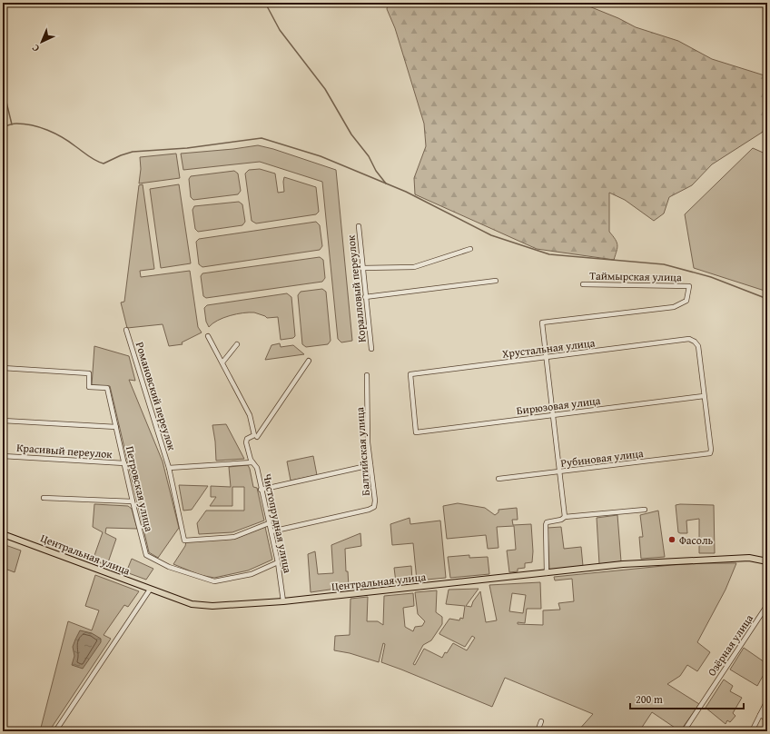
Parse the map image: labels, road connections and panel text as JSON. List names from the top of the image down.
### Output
{
  "streets": {
    "main road": ["Центральная улица"],
    "street": [
      "Таймырская улица",
      "Коралловый переулок",
      "Хрустальная улица",
      "Романовский переулок",
      "Бирюзовая улица",
      "Красивый переулок",
      "Балтийская улица",
      "Рубиновая улица",
      "Петровская улица",
      "Чистопрудная улица",
      "Озёрная улица"
    ]
  },
  "crossings": [
    ["Таймырская улица", "Хрустальная улица"],
    ["Хрустальная улица", "Бирюзовая улица"],
    ["Хрустальная улица", "Рубиновая улица"],
    ["Бирюзовая улица", "Рубиновая улица"],
    ["Красивый переулок", "Петровская улица"],
    ["Балтийская улица", "Чистопрудная улица"],
    ["Петровская улица", "Чистопрудная улица"],
    ["Чистопрудная улица", "Центральная улица"]
  ],
  "places": ["Фасоль"],
  "scale_bar": "200 m",
  "north": "bottom left"
}
